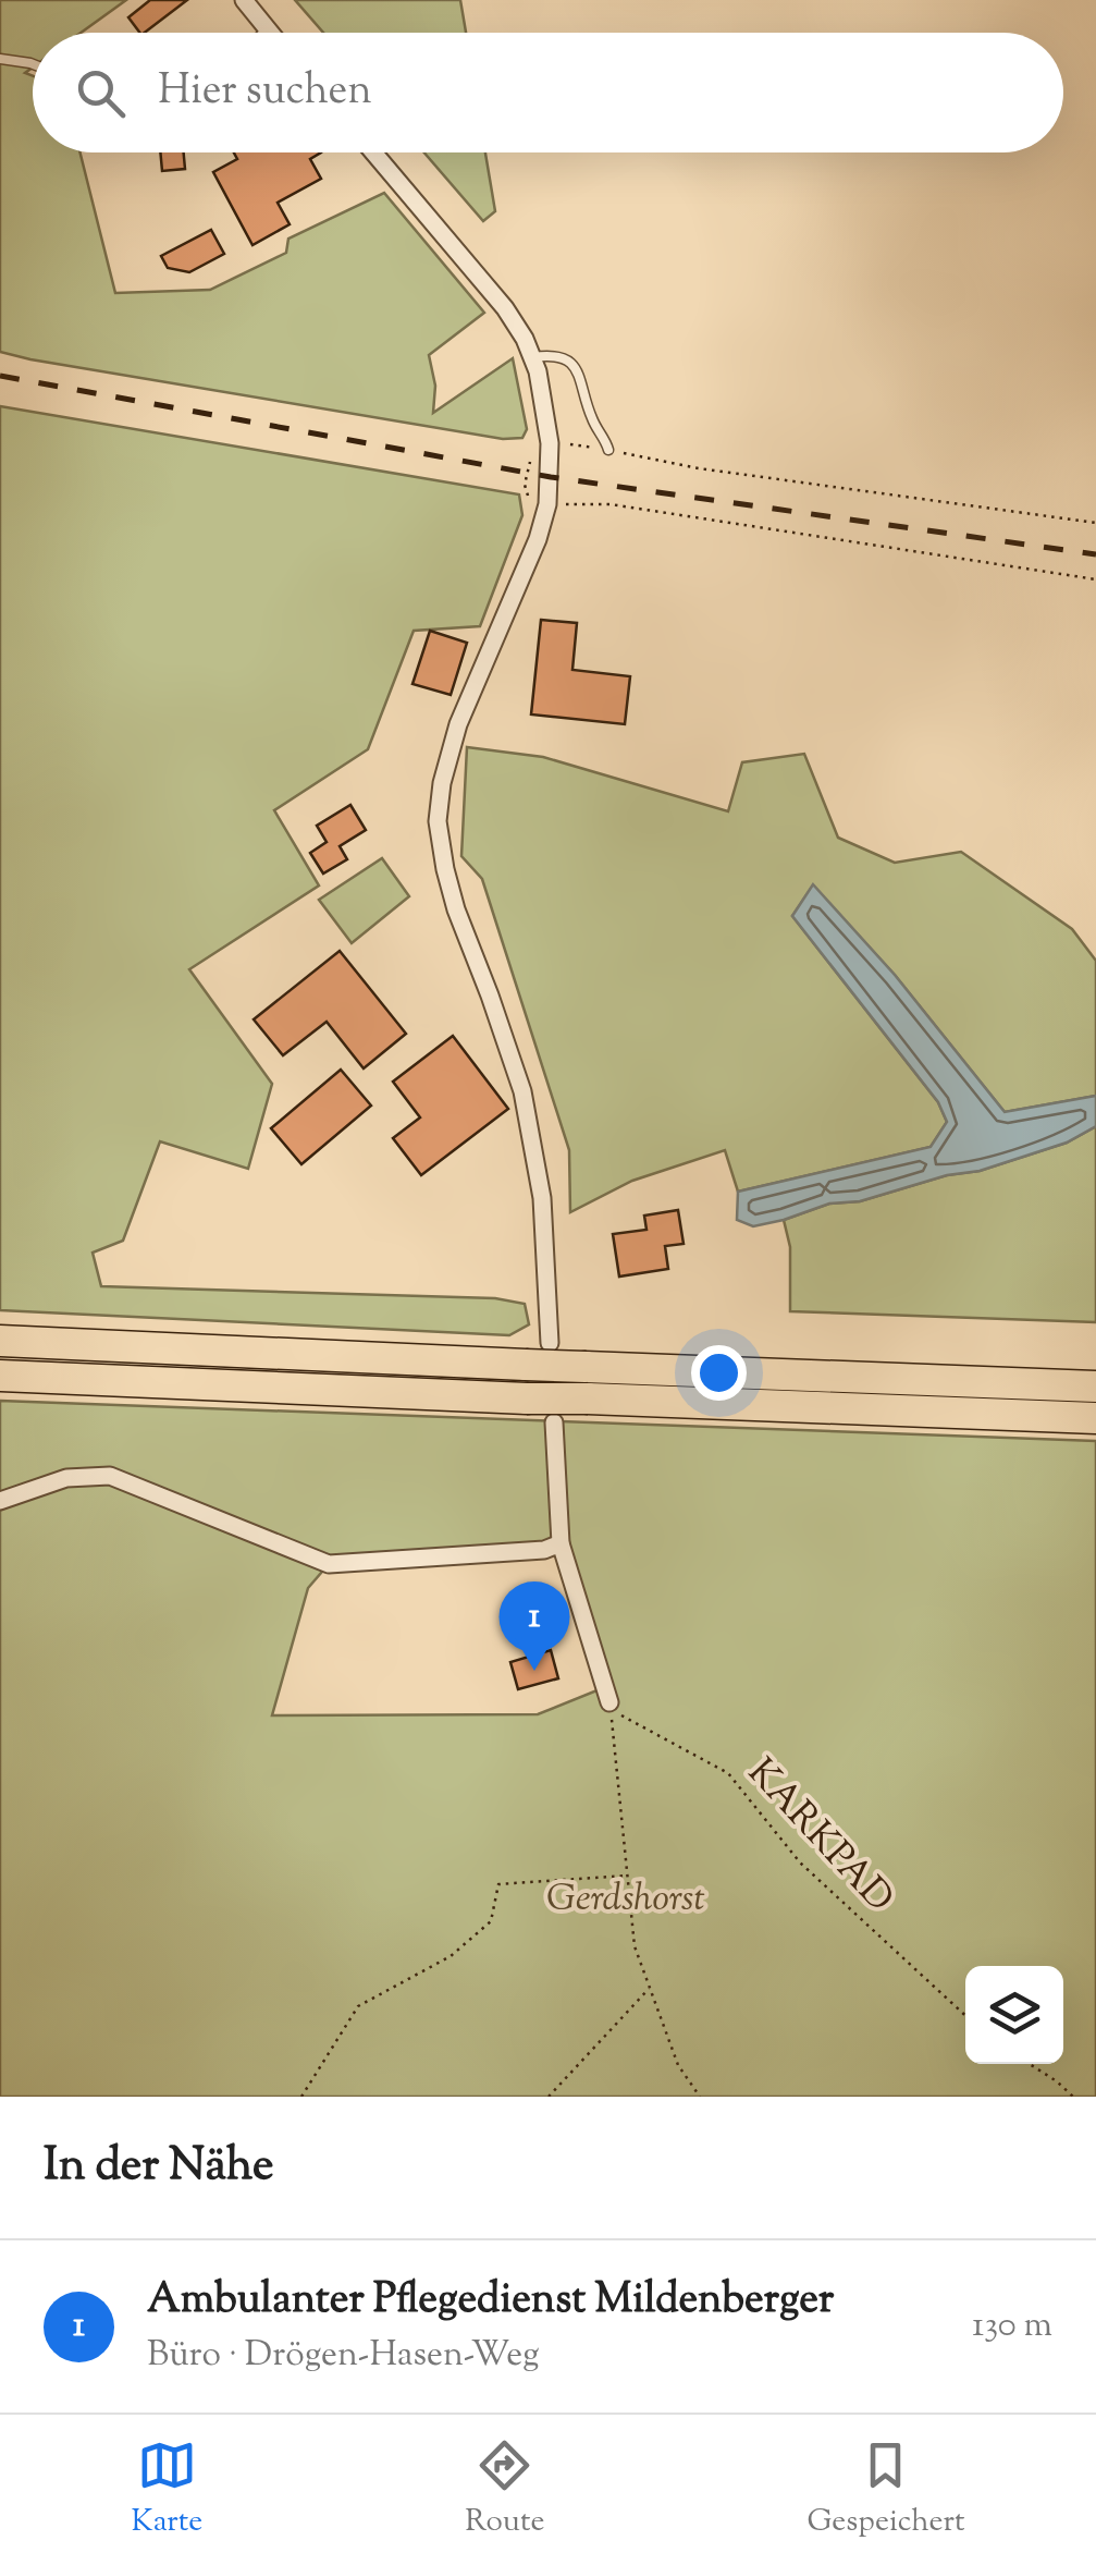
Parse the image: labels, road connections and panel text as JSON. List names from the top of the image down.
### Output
{
  "streets": {
    "path": ["KARKPAD"]
  },
  "parks": ["Gerdshorst"],
  "page": {
    "search": "Hier suchen",
    "pins": "1",
    "heading": "In der Nähe",
    "list": [
      {
        "mark": "1",
        "name": "Ambulanter Pflegedienst Mildenberger",
        "note": "Büro · Drögen-Hasen-Weg",
        "value": "130 m"
      }
    ],
    "nav": ["Karte", "Route", "Gespeichert"]
  }
}
